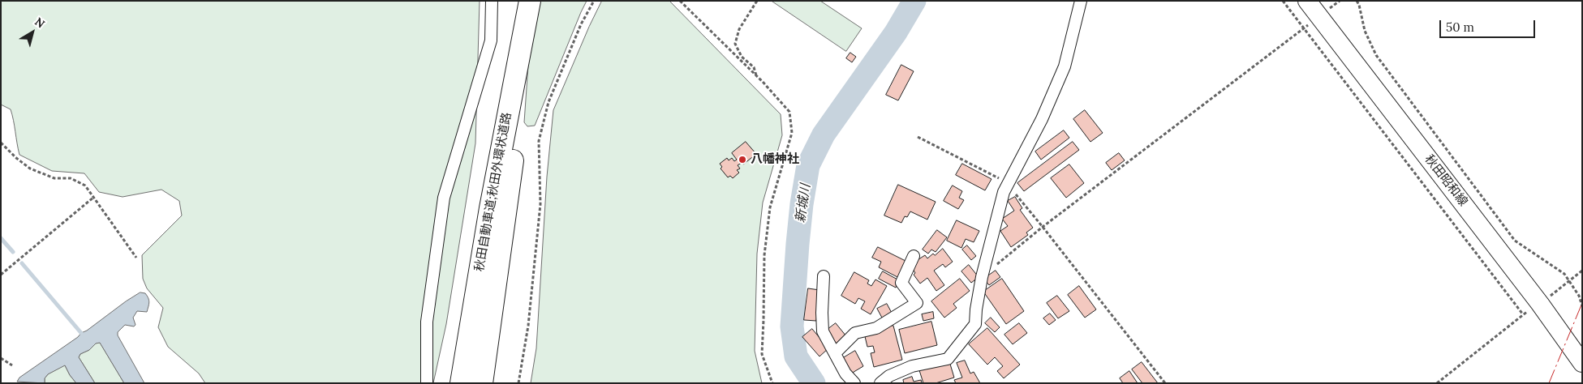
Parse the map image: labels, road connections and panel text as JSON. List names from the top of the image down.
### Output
{
  "streets": {
    "highway": ["秋田自動車道;秋田外環状道路"],
    "main road": ["秋田昭和線"]
  },
  "water": ["新城川"],
  "places": ["八幡神社"],
  "scale_bar": "50 m",
  "north": "top right"
}
